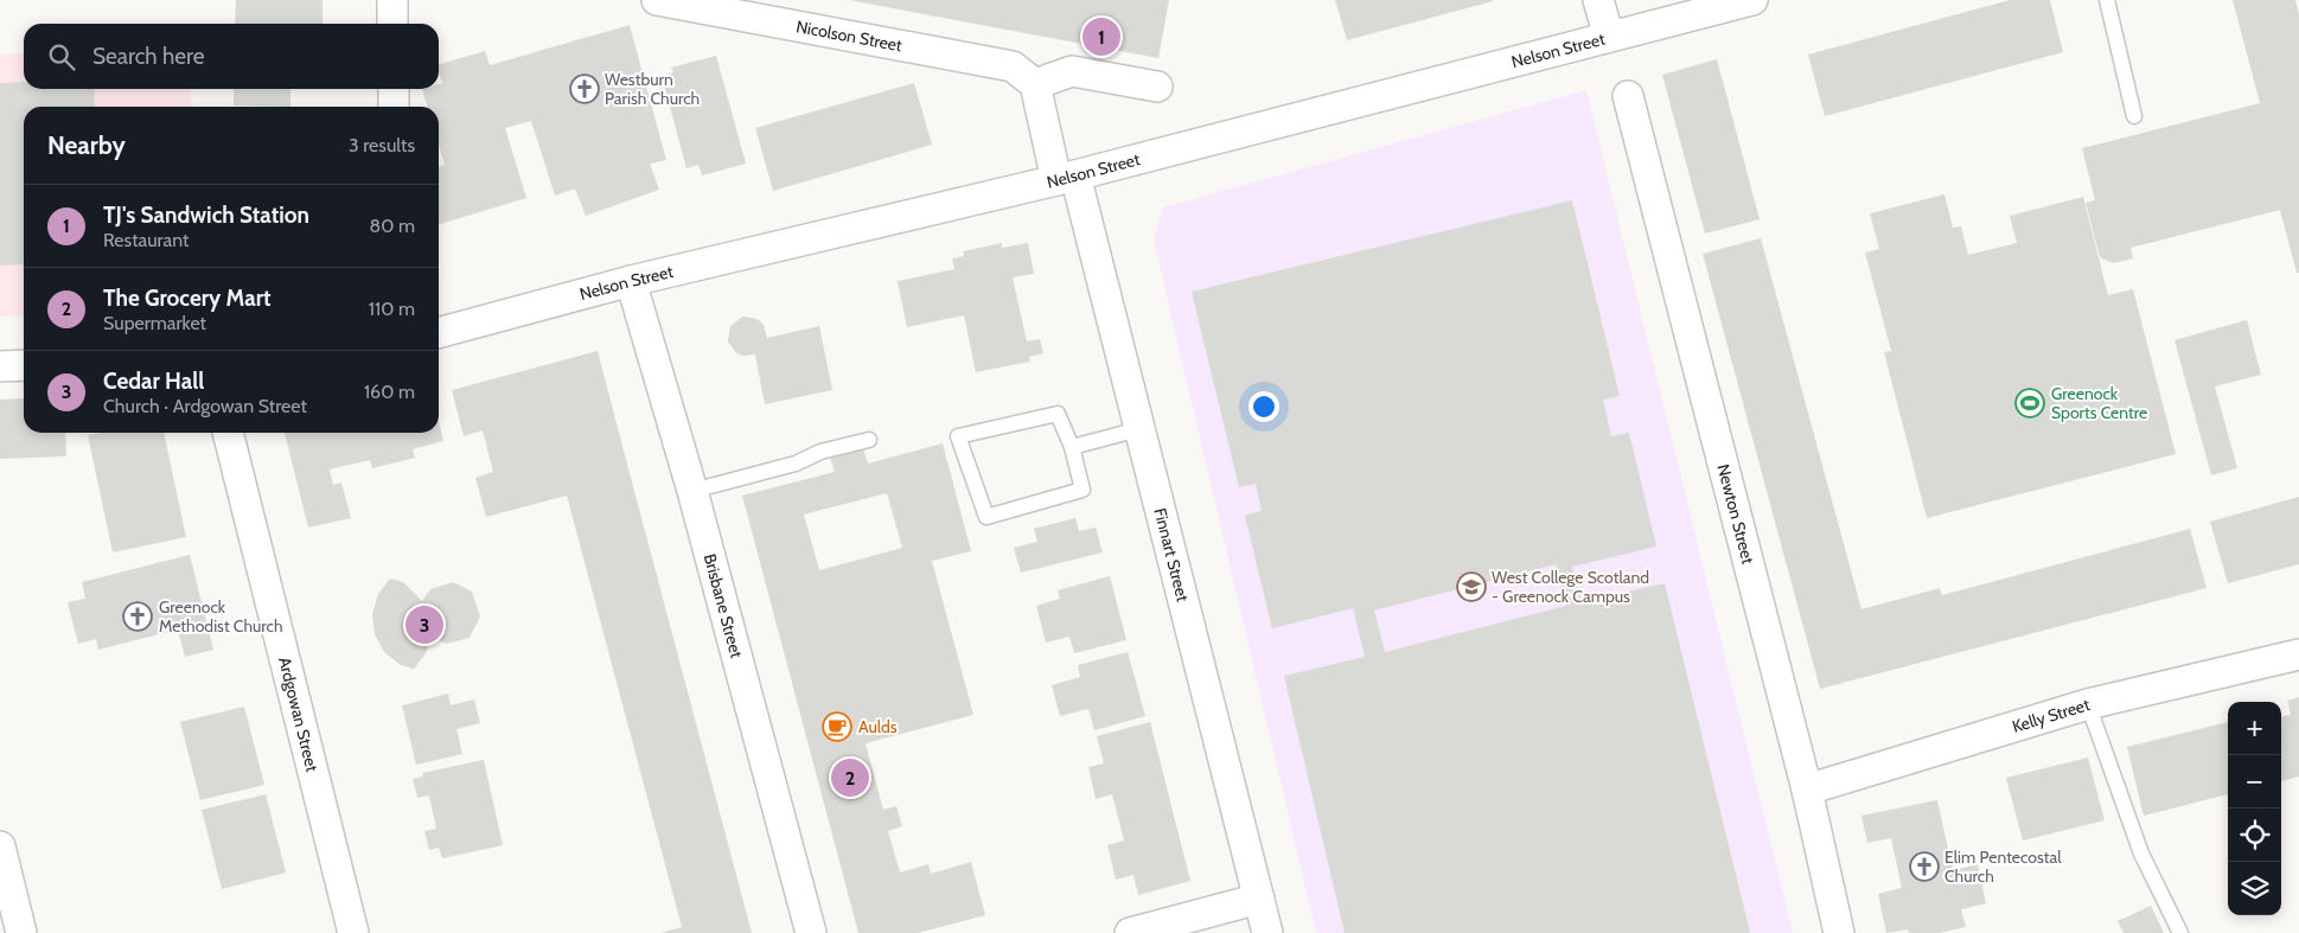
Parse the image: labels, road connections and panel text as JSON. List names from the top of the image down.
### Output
{
  "streets": {
    "street": [
      "Nicolson Street",
      "Nelson Street",
      "Newton Street",
      "Finnart Street",
      "Brisbane Street",
      "Ardgowan Street",
      "Kelly Street"
    ]
  },
  "crossings": [
    ["Nelson Street", "Finnart Street"],
    ["Nelson Street", "Brisbane Street"],
    ["Newton Street", "Kelly Street"]
  ],
  "places": {
    "church": ["Westburn Parish Church", "Greenock Methodist Church", "Elim Pentecostal Church"],
    "sports": ["Greenock Sports Centre"],
    "school or university": ["West College Scotland - Greenock Campus"],
    "cafe": ["Aulds"]
  },
  "page": {
    "pins": ["1", "3", "2"],
    "search": "Search here",
    "heading": ["Nearby", "3 results"],
    "list": [
      {
        "mark": "1",
        "name": "TJ's Sandwich Station",
        "note": "Restaurant",
        "value": "80 m"
      },
      {
        "mark": "2",
        "name": "The Grocery Mart",
        "note": "Supermarket",
        "value": "110 m"
      },
      {
        "mark": "3",
        "name": "Cedar Hall",
        "note": "Church · Ardgowan Street",
        "value": "160 m"
      }
    ],
    "map_buttons": ["+", "−"]
  }
}
